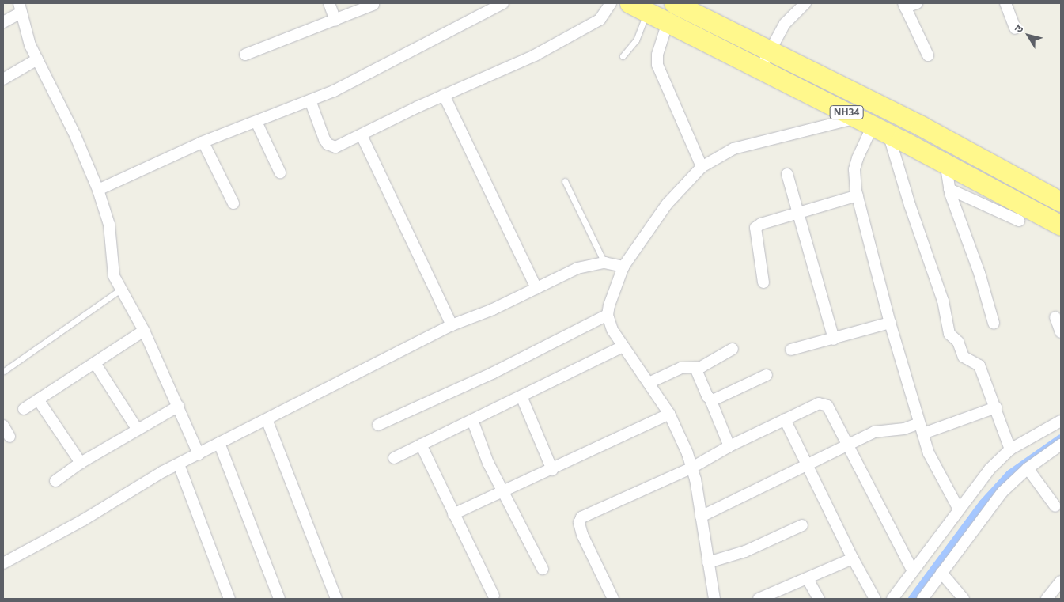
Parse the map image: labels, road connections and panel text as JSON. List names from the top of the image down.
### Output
{
  "streets": {
    "highway": ["NH34"]
  },
  "north": "top left"
}
